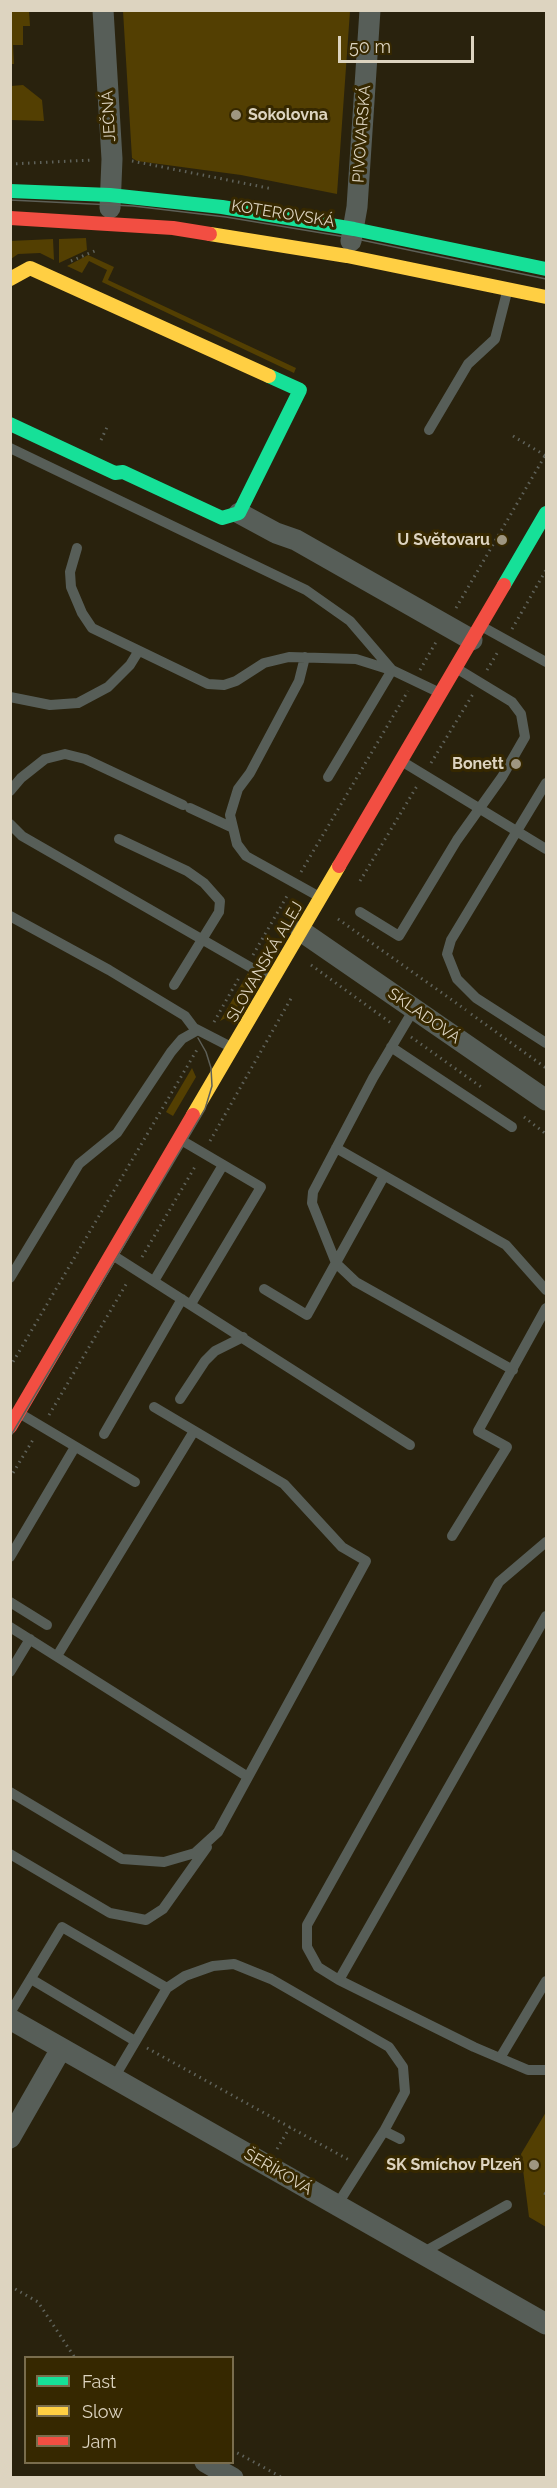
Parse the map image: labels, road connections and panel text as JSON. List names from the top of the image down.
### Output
{
  "streets": {
    "street": [
      "JEČNÁ",
      "PIVOVARSKÁ",
      "KOTEROVSKÁ",
      "SLOVANSKÁ ALEJ",
      "SKLADOVÁ",
      "ŠEŘÍKOVÁ"
    ]
  },
  "crossings": [
    ["JEČNÁ", "KOTEROVSKÁ"],
    ["PIVOVARSKÁ", "KOTEROVSKÁ"],
    ["SLOVANSKÁ ALEJ", "SKLADOVÁ"]
  ],
  "places": [
    "Sokolovna",
    "U Světovaru",
    "Bonett",
    "SK Smíchov Plzeň"
  ],
  "legend": ["Fast", "Slow", "Jam"],
  "scale_bar": "50 m"
}
